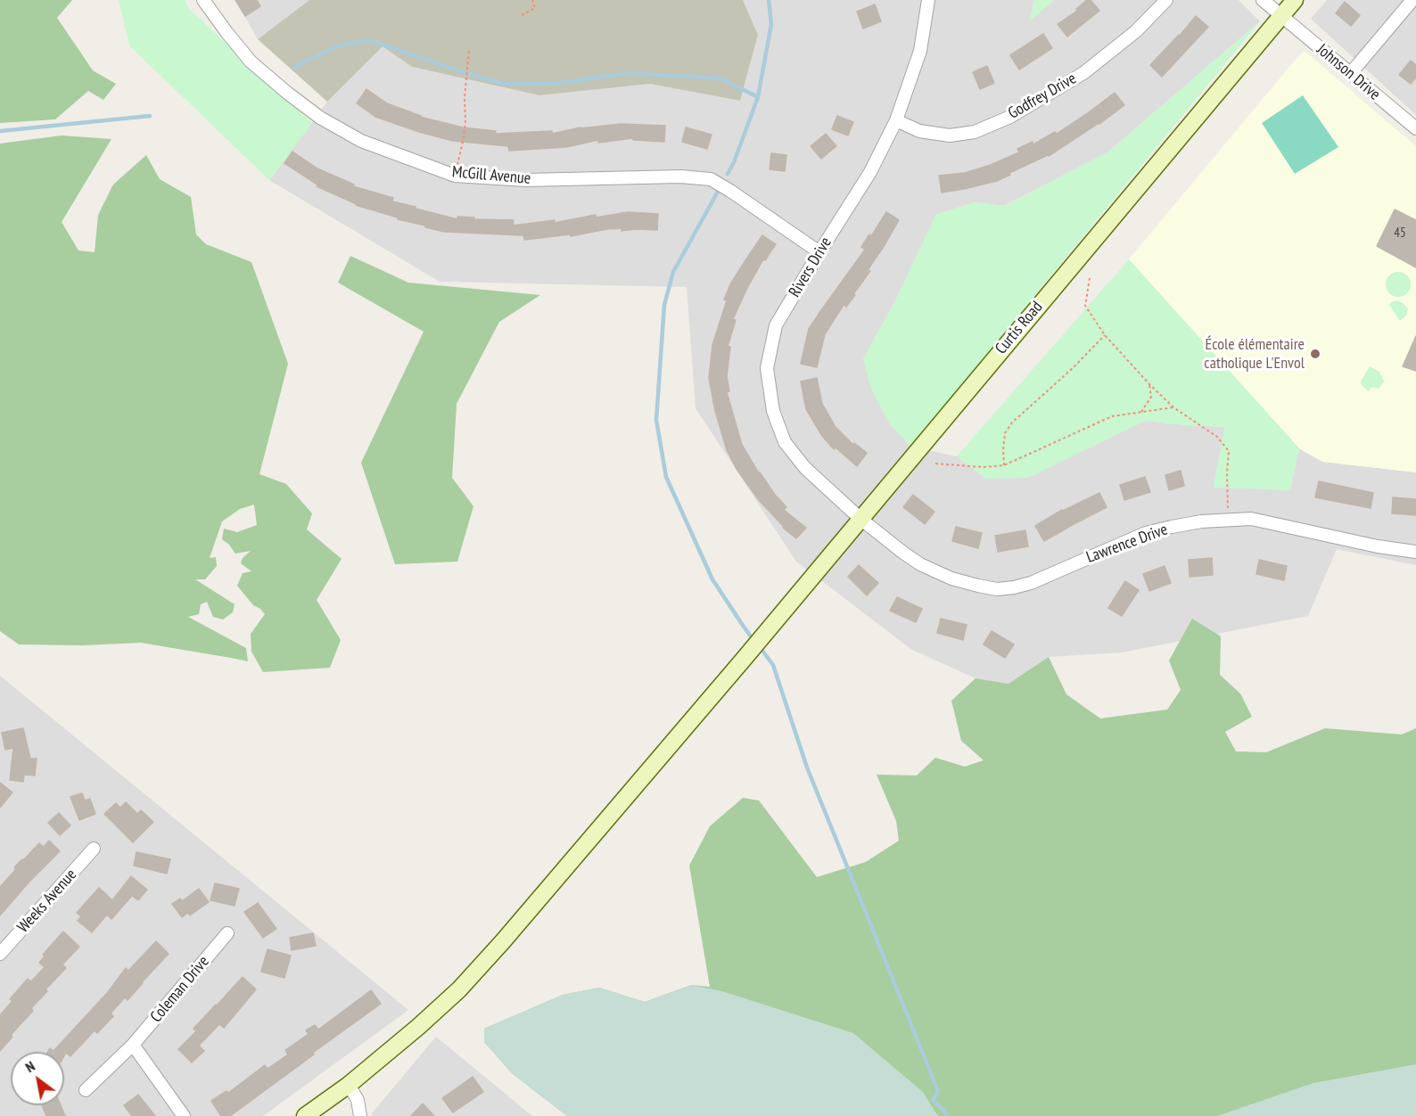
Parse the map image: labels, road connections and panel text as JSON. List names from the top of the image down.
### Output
{
  "streets": {
    "main road": ["Curtis Road"],
    "street": [
      "Johnson Drive",
      "Godfrey Drive",
      "McGill Avenue",
      "Rivers Drive",
      "Lawrence Drive",
      "Weeks Avenue",
      "Coleman Drive"
    ]
  },
  "crossings": [
    ["Johnson Drive", "Curtis Road"],
    ["Godfrey Drive", "Rivers Drive"],
    ["McGill Avenue", "Rivers Drive"],
    ["Rivers Drive", "Curtis Road"],
    ["Rivers Drive", "Lawrence Drive"],
    ["Curtis Road", "Lawrence Drive"]
  ],
  "places": ["École élémentaire catholique L'Envol"],
  "house_numbers": ["45"],
  "north": "top left"
}
